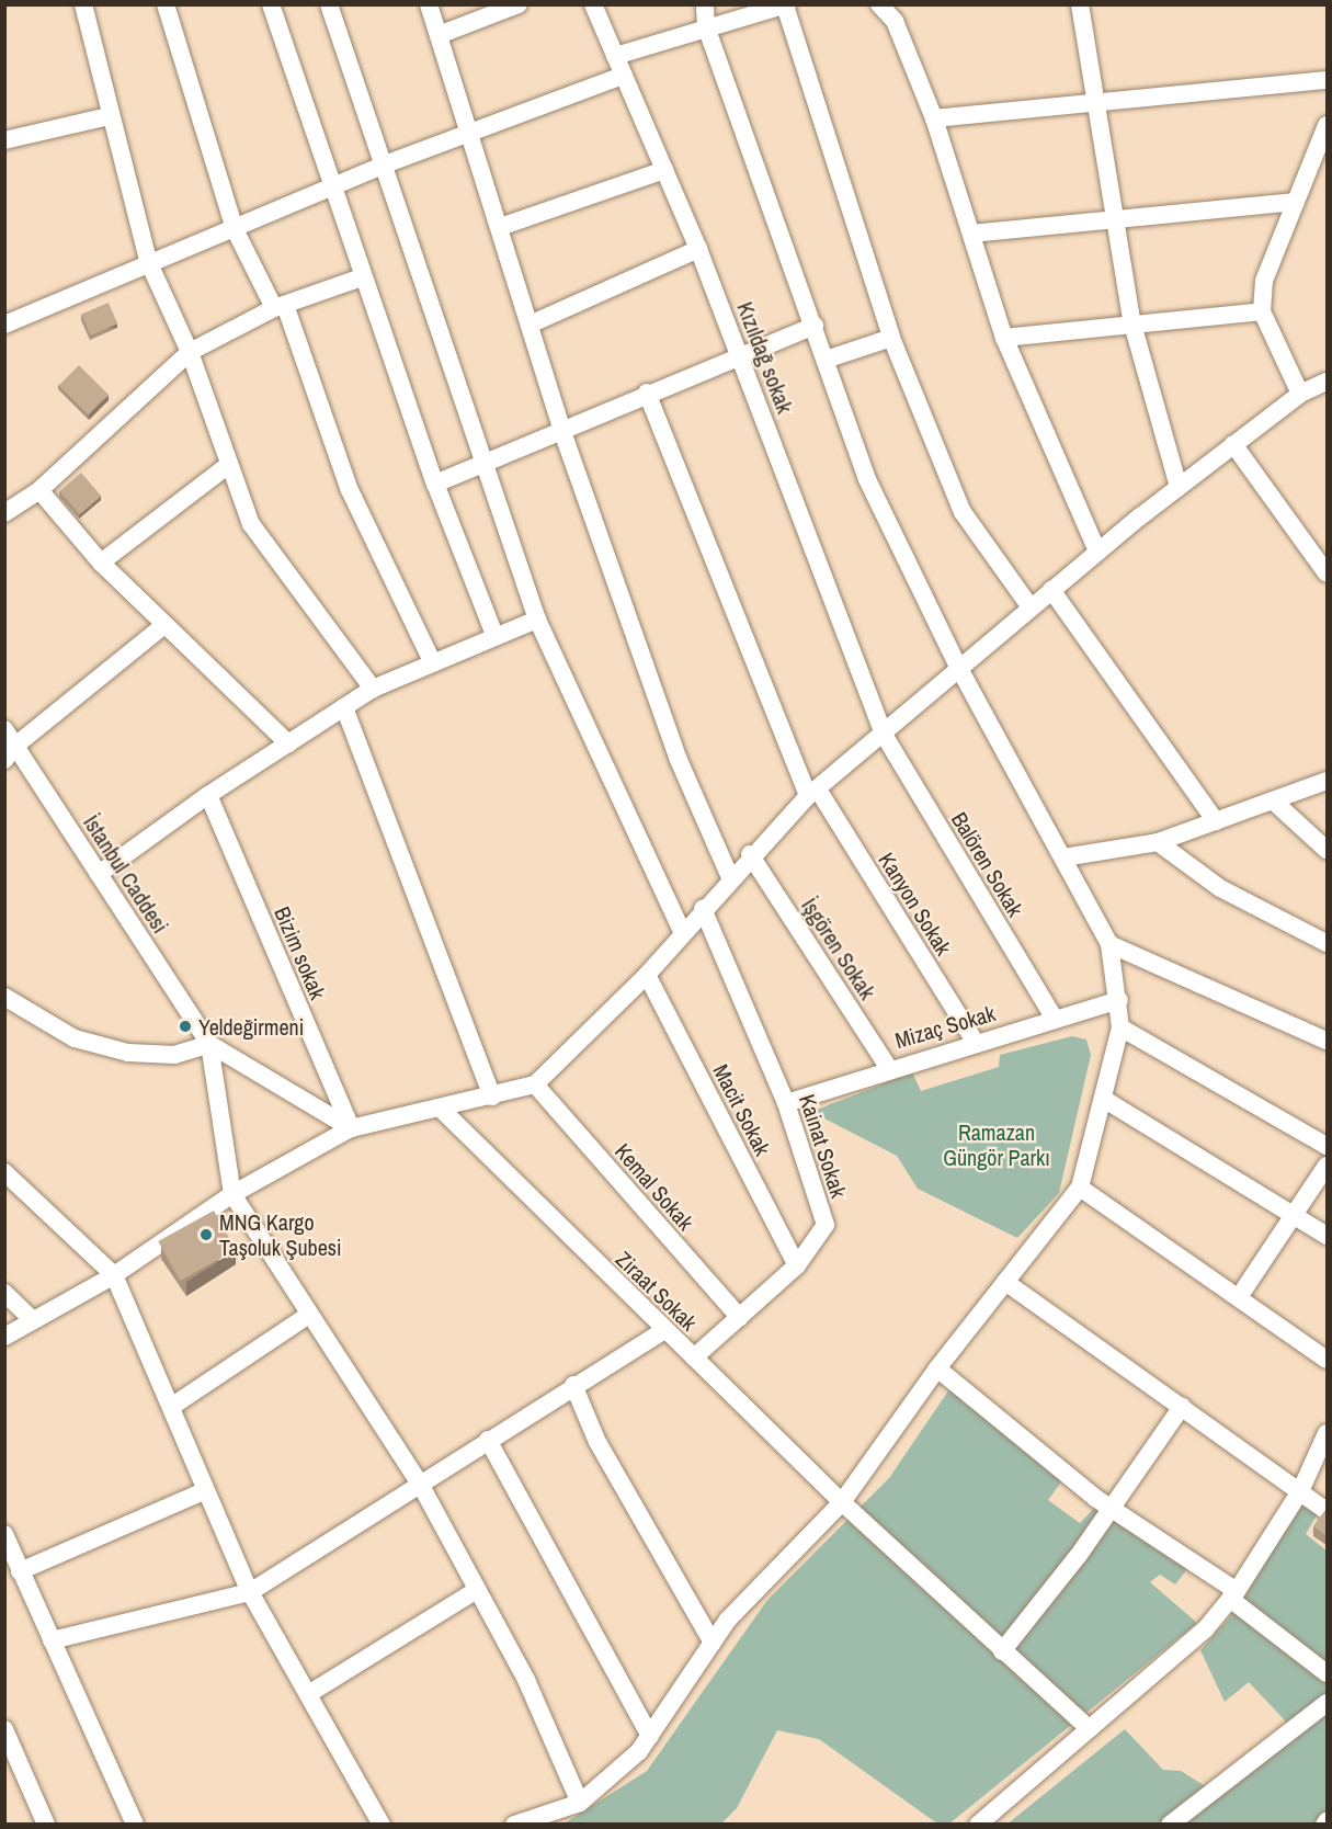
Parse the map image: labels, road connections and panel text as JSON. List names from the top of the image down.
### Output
{
  "streets": {
    "street": [
      "Kızıldağ sokak",
      "Balören Sokak",
      "İstanbul Caddesi",
      "Kanyon Sokak",
      "İşgören Sokak",
      "Bizim sokak",
      "Mizaç Sokak",
      "Macit Sokak",
      "Kainat Sokak",
      "Kemal Sokak",
      "Ziraat Sokak"
    ]
  },
  "crossings": [
    ["Kızıldağ sokak", "Balören Sokak"],
    ["Balören Sokak", "Mizaç Sokak"],
    ["Kanyon Sokak", "Mizaç Sokak"],
    ["İşgören Sokak", "Mizaç Sokak"],
    ["Mizaç Sokak", "Kainat Sokak"],
    ["Macit Sokak", "Kainat Sokak"],
    ["Kainat Sokak", "Kemal Sokak"],
    ["Kainat Sokak", "Ziraat Sokak"]
  ],
  "parks": ["Ramazan Güngör Parkı"],
  "places": ["Yeldeğirmeni", "MNG Kargo Taşoluk Şubesi"]
}
